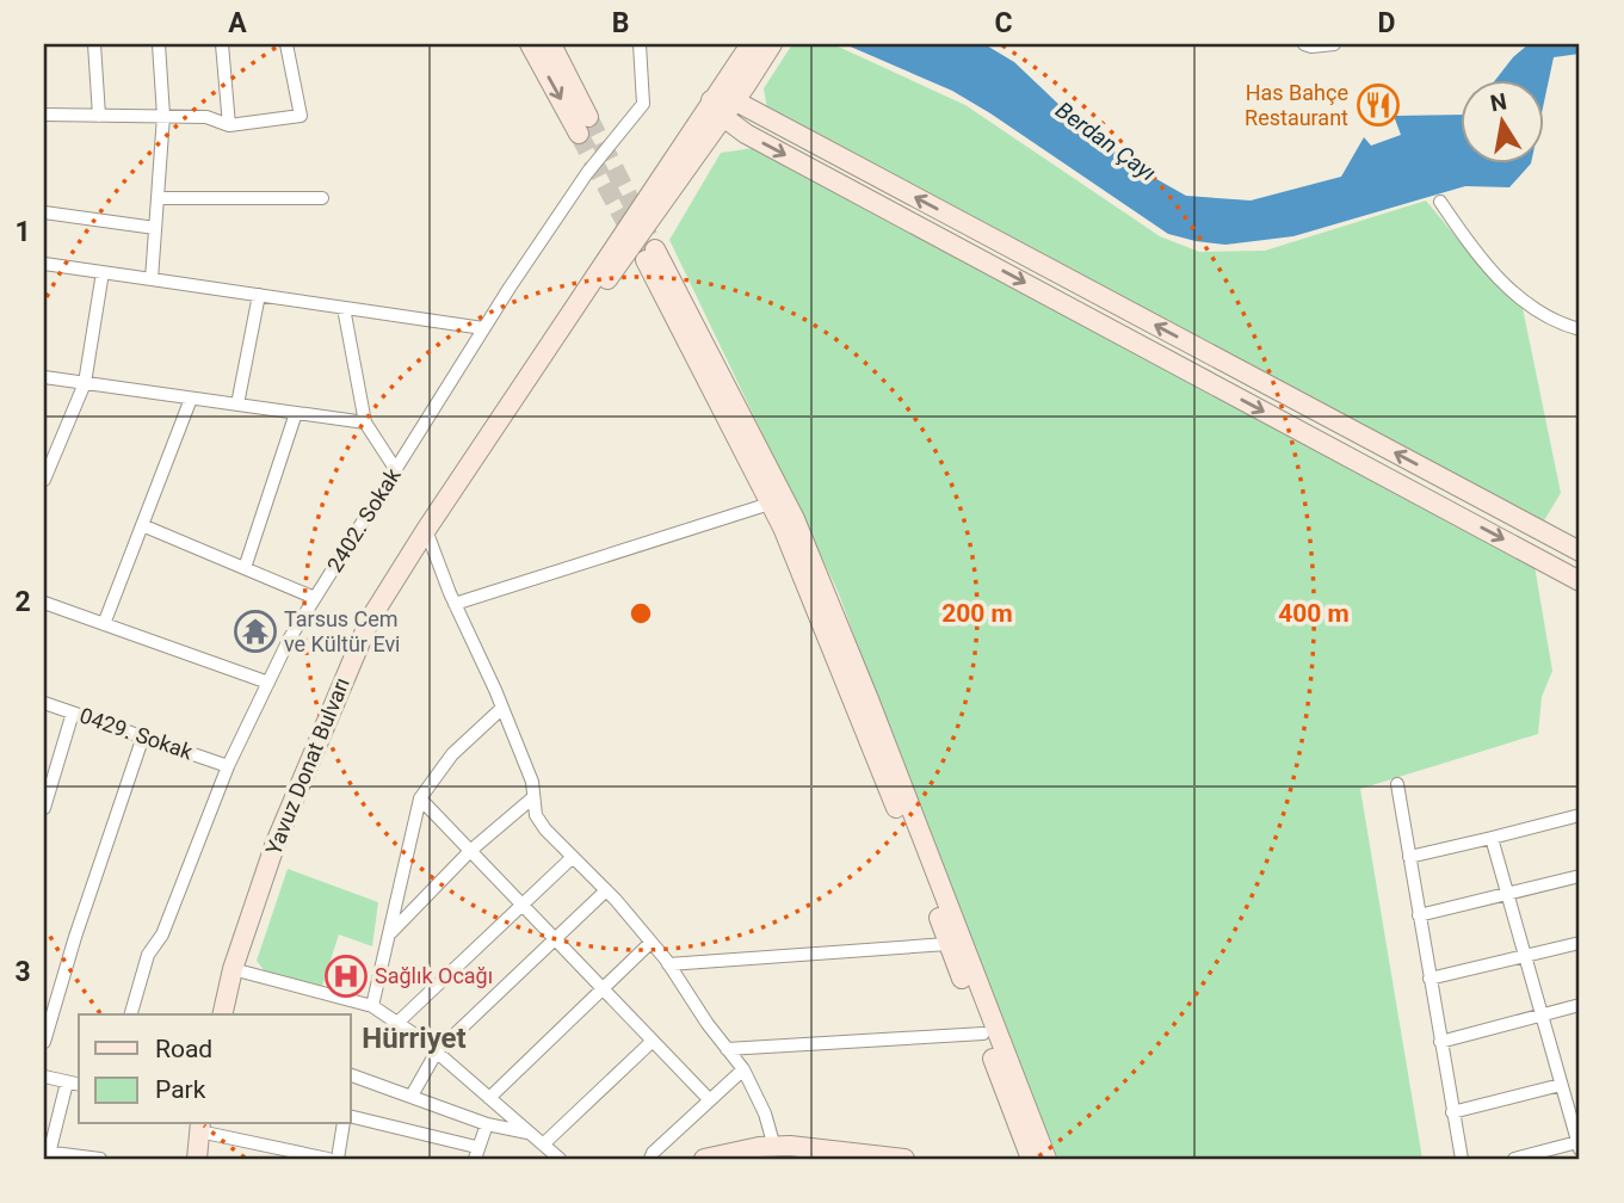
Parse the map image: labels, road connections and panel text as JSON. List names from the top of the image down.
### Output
{
  "streets": {
    "street": ["2402. Sokak", "0429. Sokak", "Yavuz Donat Bulvarı"]
  },
  "crossings": [
    ["2402. Sokak", "0429. Sokak"]
  ],
  "districts": ["Hürriyet"],
  "water": ["Berdan Çayı"],
  "places": {
    "restaurant": ["Has Bahçe Restaurant"],
    "temple": ["Tarsus Cem ve Kültür Evi"],
    "hospital": ["Sağlık Ocağı"]
  },
  "legend": ["Road", "Park"],
  "north": "top",
  "grid": {
    "columns": [
      "A",
      "B",
      "C",
      "D"
    ],
    "rows": ["1", "2", "3"]
  },
  "rings": ["200 m", "400 m"]
}
